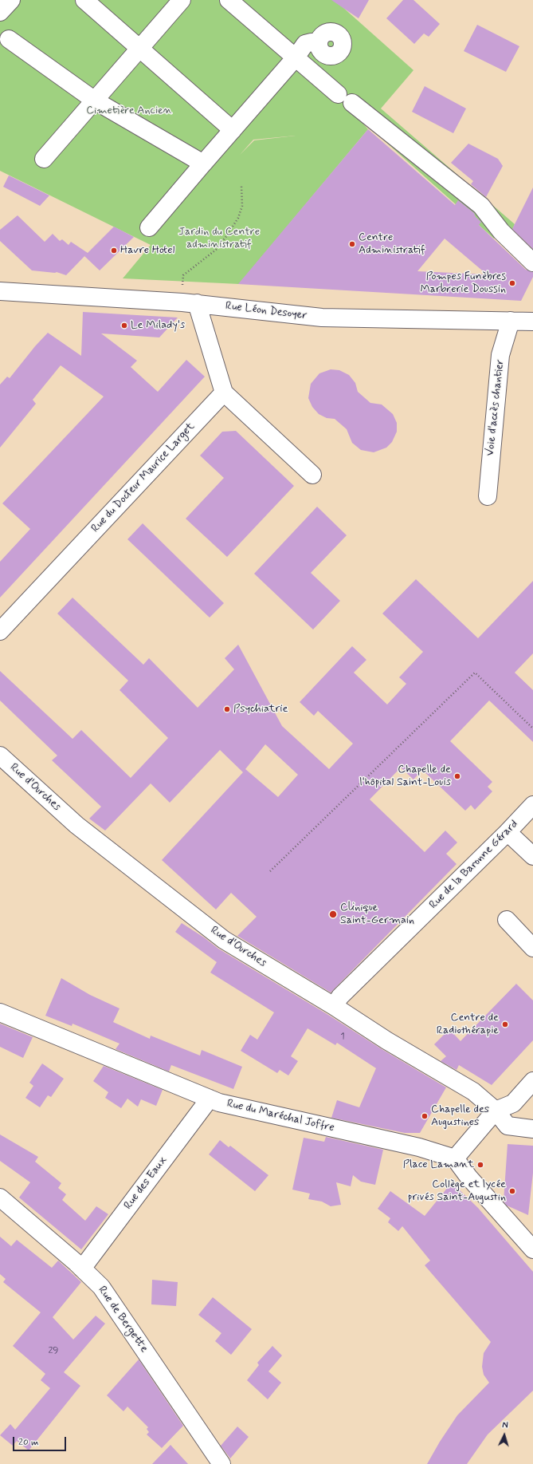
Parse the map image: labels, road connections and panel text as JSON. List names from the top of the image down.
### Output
{
  "streets": {
    "street": [
      "Rue Léon Desoyer",
      "Voie d'accès chantier",
      "Rue du Docteur Maurice Larget",
      "Rue d'Ourches",
      "Rue de la Baronne Gérard",
      "Rue du Maréchal Joffre",
      "Rue des Eaux",
      "Rue de Bergette"
    ]
  },
  "crossings": [
    ["Rue Léon Desoyer", "Voie d'accès chantier"],
    ["Rue d'Ourches", "Rue de la Baronne Gérard"],
    ["Rue du Maréchal Joffre", "Rue des Eaux"],
    ["Rue des Eaux", "Rue de Bergette"]
  ],
  "parks": ["Cimetière Ancien", "Jardin du Centre administratif"],
  "places": [
    "Centre Administratif",
    "Havre Hotel",
    "Pompes Funèbres Marbrerie Doussin",
    "Le Milady's",
    "Psychiatrie",
    "Chapelle de l'hôpital Saint-Louis",
    "Clinique Saint-Germain",
    "Centre de Radiothérapie",
    "Chapelle des Augustines",
    "Place Lamant",
    "Collège et lycée privés Saint-Augustin"
  ],
  "house_numbers": ["1", "29"],
  "scale_bar": "20 m",
  "north": "top"
}
